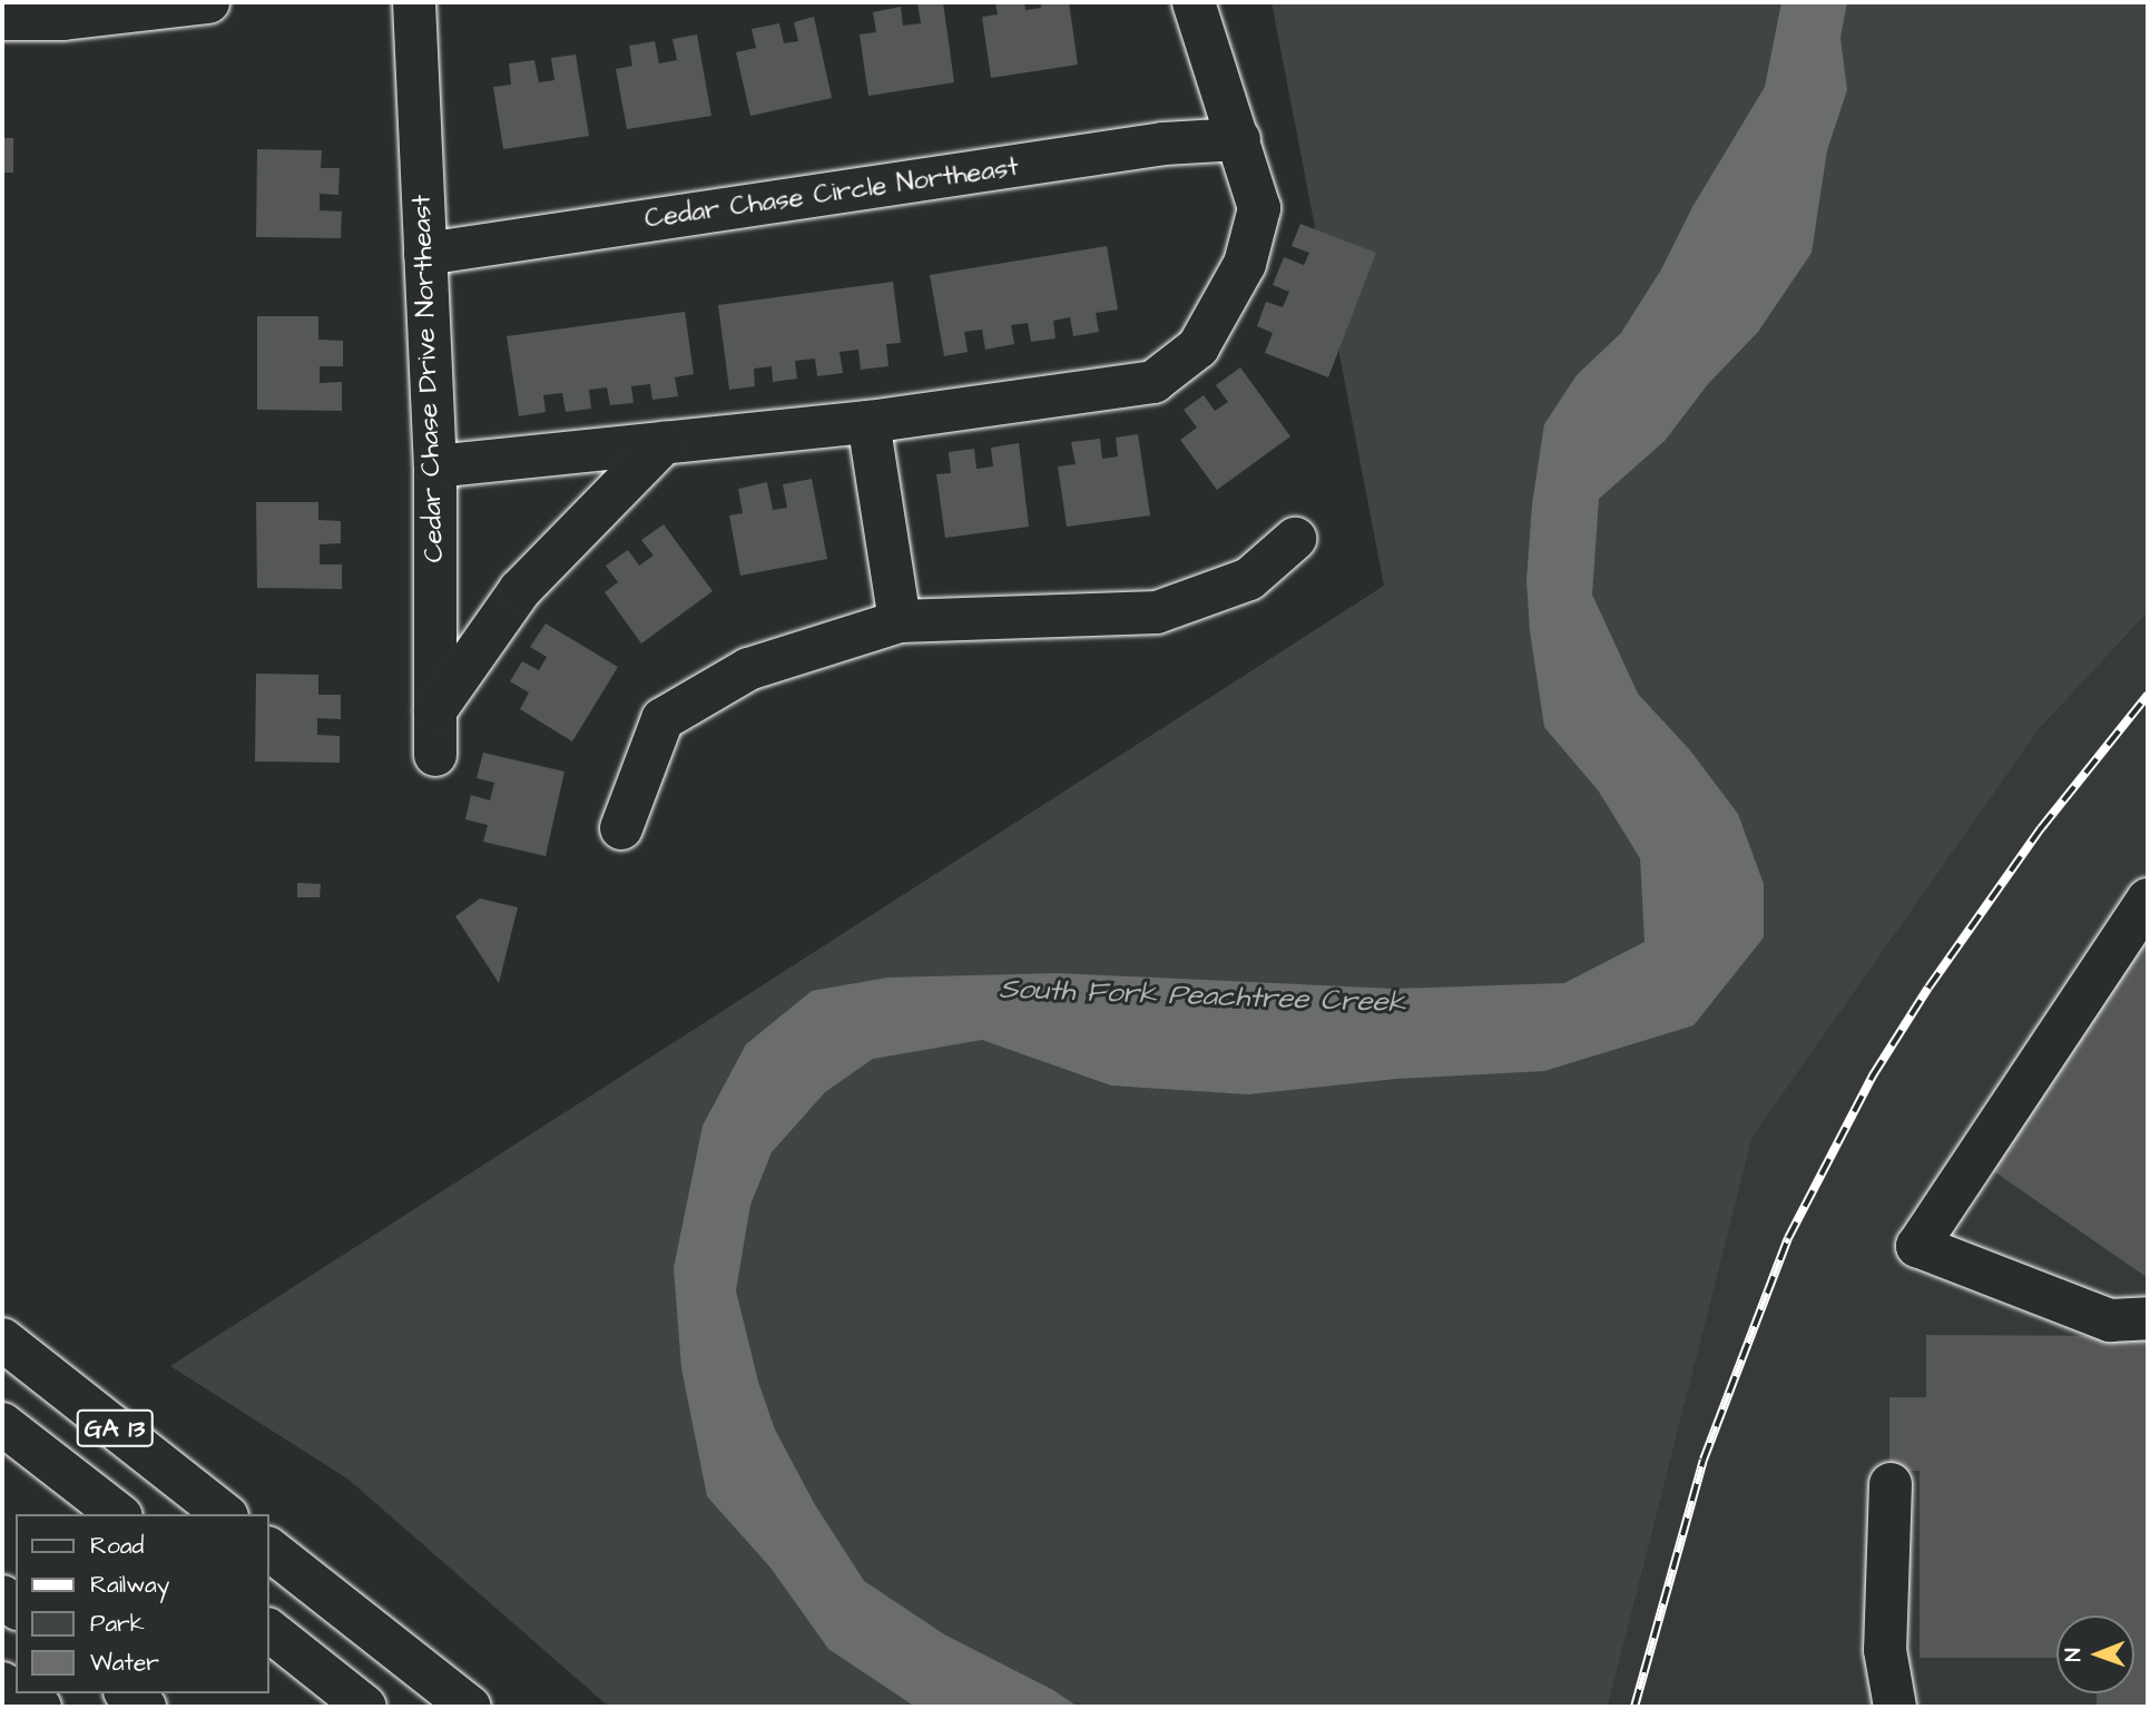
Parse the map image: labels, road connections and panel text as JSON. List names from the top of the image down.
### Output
{
  "streets": {
    "main road": ["Cedar Chase Circle Northeast", "Cedar Chase Drive Northeast", "GA 13"]
  },
  "crossings": [
    ["Cedar Chase Circle Northeast", "Cedar Chase Drive Northeast"]
  ],
  "water": ["South Fork Peachtree Creek"],
  "legend": [
    "Road",
    "Railway",
    "Park",
    "Water"
  ],
  "north": "left"
}
